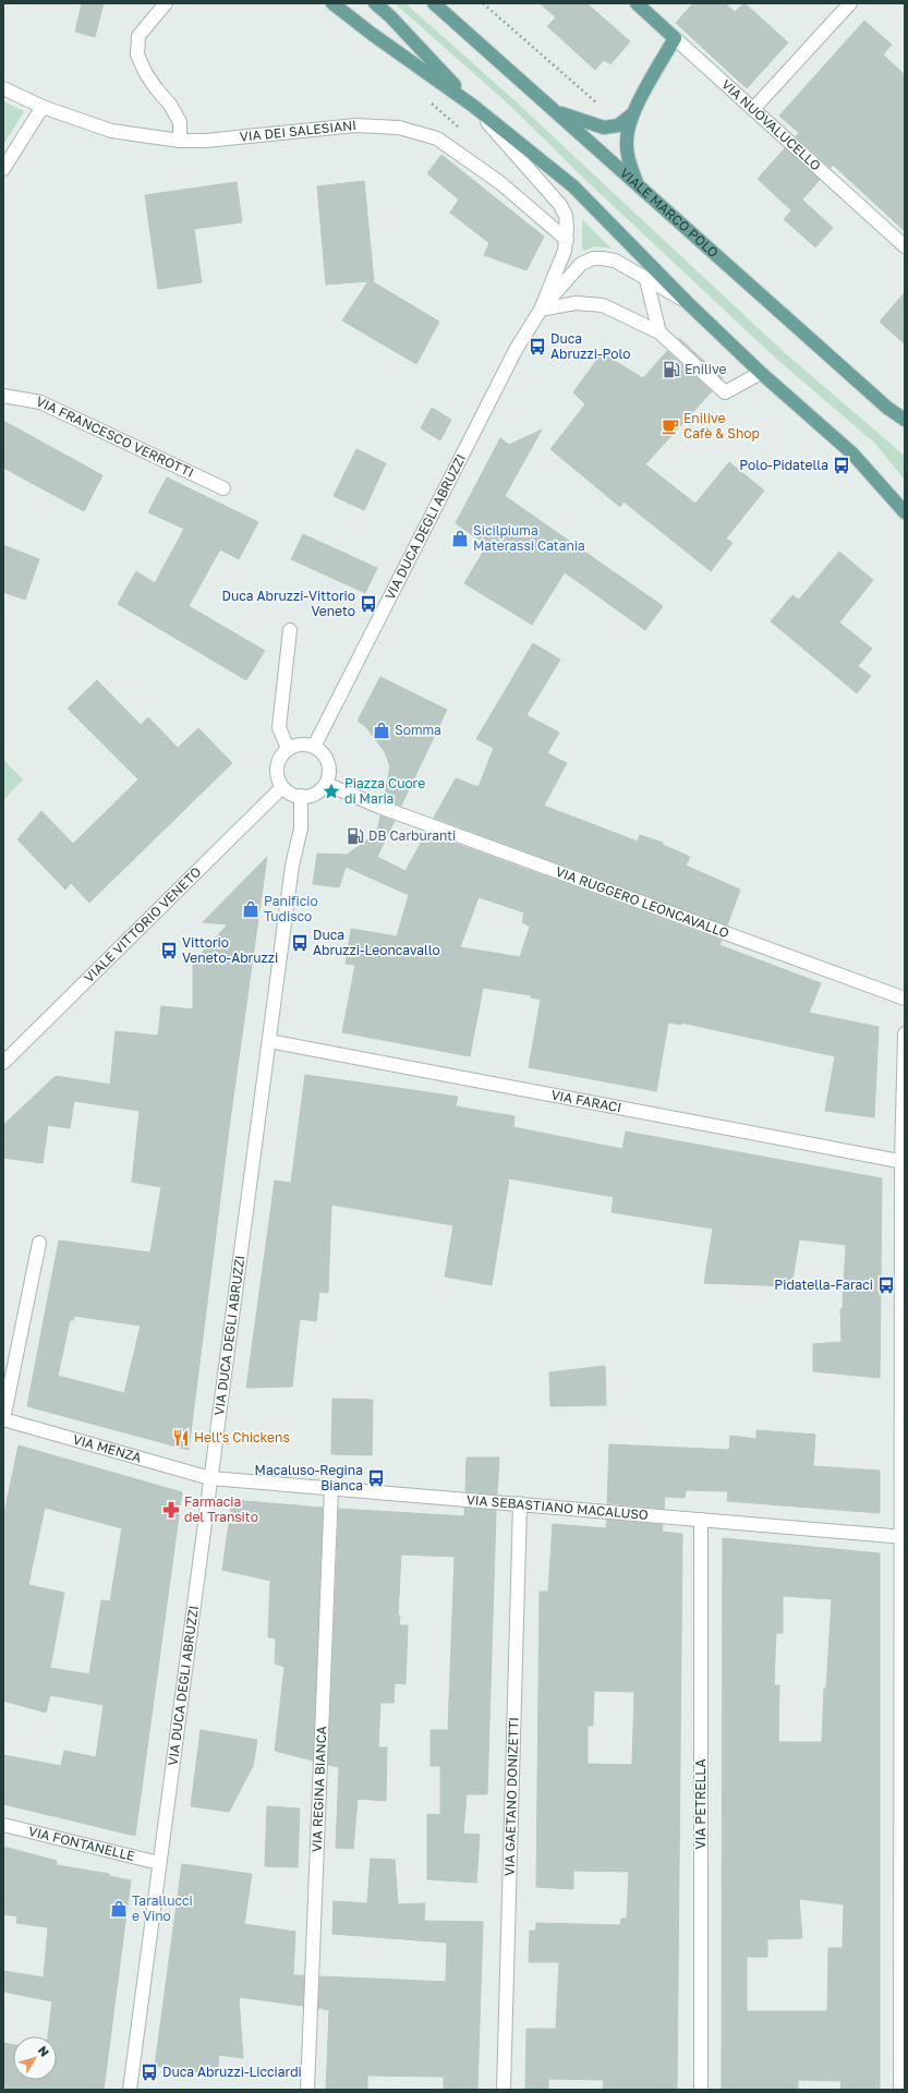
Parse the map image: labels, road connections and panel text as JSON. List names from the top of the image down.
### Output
{
  "streets": {
    "main road": ["VIA NUOVALUCELLO", "VIALE MARCO POLO"],
    "street": [
      "VIA DEI SALESIANI",
      "VIA FRANCESCO VERROTTI",
      "VIA DUCA DEGLI ABRUZZI",
      "VIA RUGGERO LEONCAVALLO",
      "VIALE VITTORIO VENETO",
      "VIA FARACI",
      "VIA MENZA",
      "VIA SEBASTIANO MACALUSO",
      "VIA REGINA BIANCA",
      "VIA GAETANO DONIZETTI",
      "VIA PETRELLA",
      "VIA FONTANELLE"
    ]
  },
  "crossings": [
    ["VIA DUCA DEGLI ABRUZZI", "VIA RUGGERO LEONCAVALLO"],
    ["VIA DUCA DEGLI ABRUZZI", "VIALE VITTORIO VENETO"],
    ["VIA DUCA DEGLI ABRUZZI", "VIA FARACI"],
    ["VIA DUCA DEGLI ABRUZZI", "VIA MENZA"],
    ["VIA DUCA DEGLI ABRUZZI", "VIA SEBASTIANO MACALUSO"],
    ["VIA DUCA DEGLI ABRUZZI", "VIA FONTANELLE"],
    ["VIA RUGGERO LEONCAVALLO", "VIALE VITTORIO VENETO"],
    ["VIA MENZA", "VIA SEBASTIANO MACALUSO"],
    ["VIA SEBASTIANO MACALUSO", "VIA REGINA BIANCA"],
    ["VIA SEBASTIANO MACALUSO", "VIA GAETANO DONIZETTI"],
    ["VIA SEBASTIANO MACALUSO", "VIA PETRELLA"]
  ],
  "places": {
    "bus stop": [
      "Duca Abruzzi-Polo",
      "Polo-Pidatella",
      "Duca Abruzzi-Vittorio Veneto",
      "Duca Abruzzi-Leoncavallo",
      "Vittorio Veneto-Abruzzi",
      "Pidatella-Faraci",
      "Macaluso-Regina Bianca",
      "Duca Abruzzi-Licciardi"
    ],
    "fuel station": ["Enilive", "DB Carburanti"],
    "cafe": ["Enilive Cafè & Shop"],
    "shop": [
      "Sicilpiuma Materassi Catania",
      "Somma",
      "Panificio Tudisco",
      "Tarallucci e Vino"
    ],
    "place": ["Piazza Cuore di Maria"],
    "restaurant": ["Hell's Chickens"],
    "pharmacy": ["Farmacia del Transito"]
  },
  "north": "top right"
}
